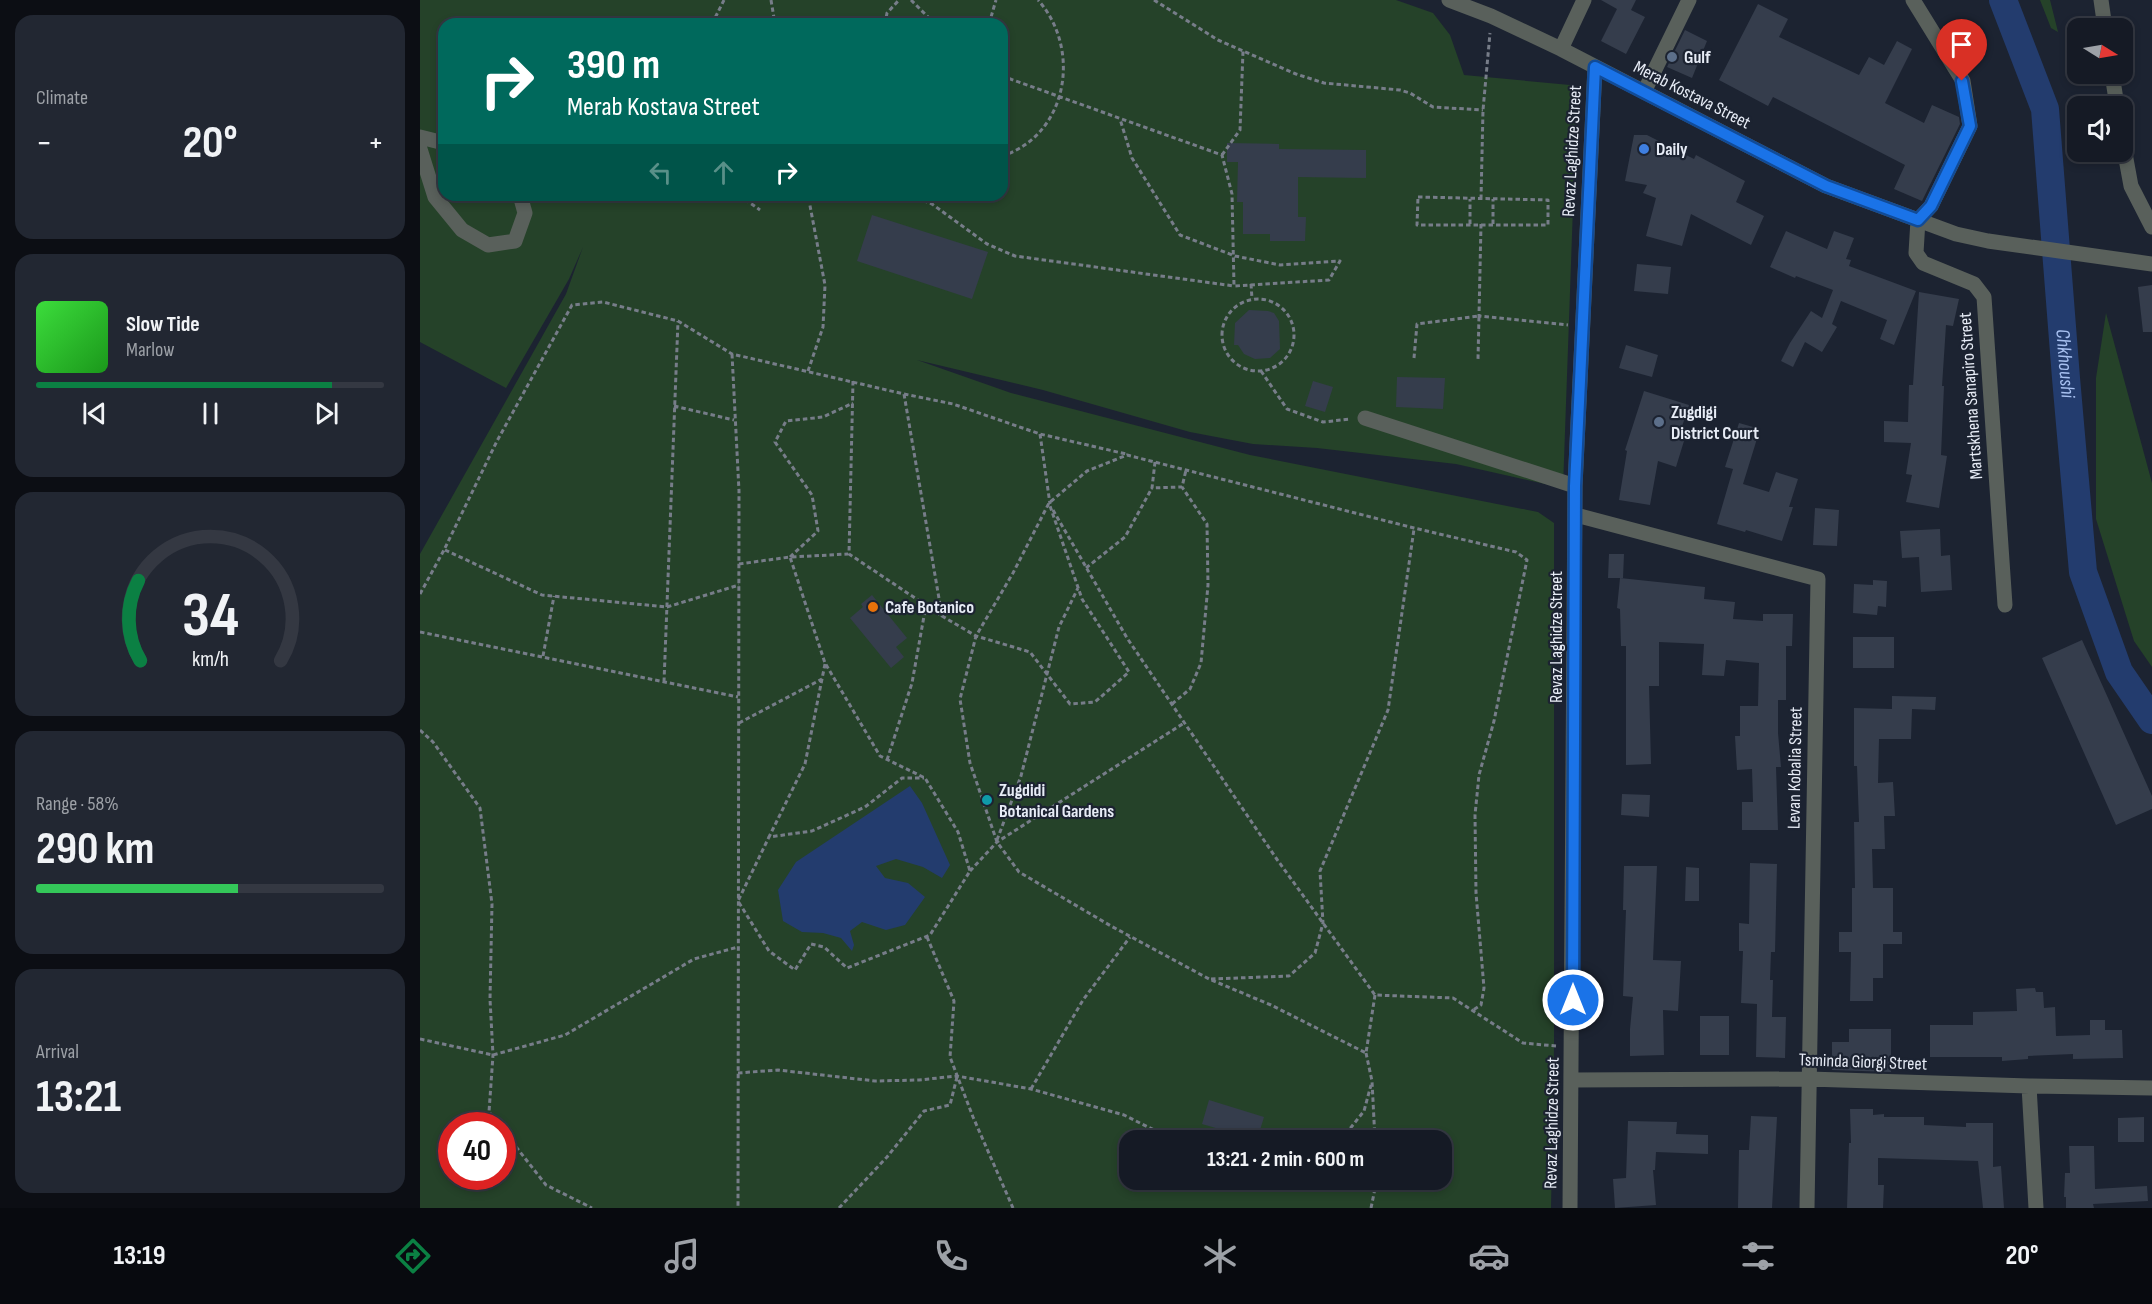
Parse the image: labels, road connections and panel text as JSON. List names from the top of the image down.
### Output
{
  "streets": {
    "street": [
      "Merab Kostava Street",
      "Revaz Laghidze Street",
      "Martskhena Sanapiro Street",
      "Levan Kobalia Street",
      "Tsminda Giorgi Street"
    ]
  },
  "crossings": [
    ["Merab Kostava Street", "Revaz Laghidze Street"],
    ["Merab Kostava Street", "Martskhena Sanapiro Street"],
    ["Revaz Laghidze Street", "Levan Kobalia Street"],
    ["Revaz Laghidze Street", "Tsminda Giorgi Street"],
    ["Levan Kobalia Street", "Tsminda Giorgi Street"]
  ],
  "water": ["Chkhoushi"],
  "places": [
    "Gulf",
    "Daily",
    "Zugdigi District Court",
    "Cafe Botanico",
    "Zugdidi Botanical Gardens"
  ],
  "north": "right",
  "page": {
    "tile": [
      "Climate",
      ["Range · 58%", "290 km"],
      ["Arrival", "13:21"]
    ],
    "turn": ["390 m", "Merab Kostava Street"],
    "heat": ["−", "20°", "+"],
    "song": ["Slow Tide", "Marlow"],
    "limit": "40",
    "trip": "13:21 · 2 min · 600 m",
    "tabs": ["13:19", "20°"],
    "gauge": ["34", "km/h"]
  }
}
